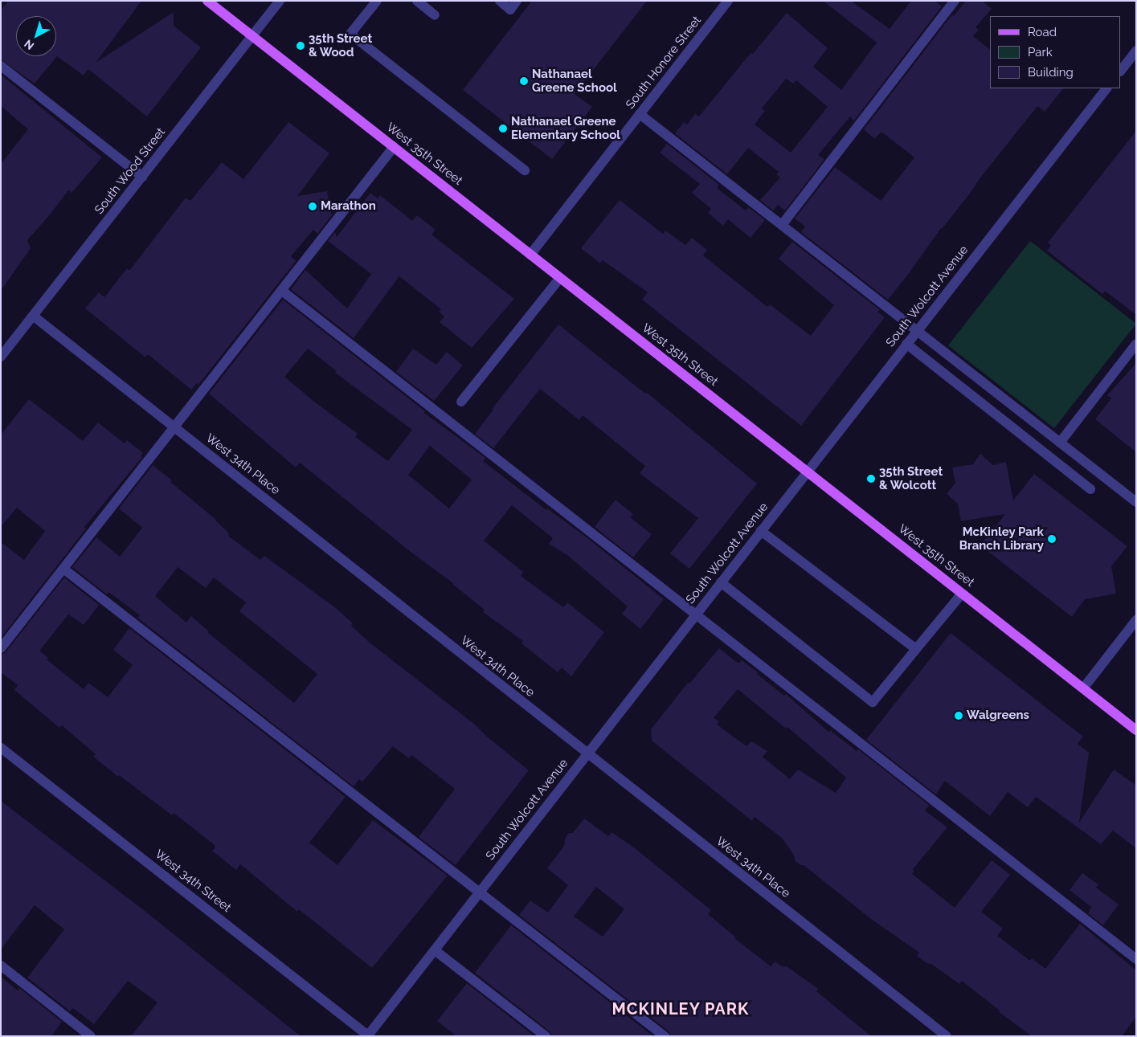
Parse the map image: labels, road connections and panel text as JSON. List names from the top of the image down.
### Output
{
  "streets": {
    "main road": ["West 35th Street"],
    "street": [
      "South Honore Street",
      "South Wood Street",
      "South Wolcott Avenue",
      "West 34th Place",
      "West 34th Street"
    ]
  },
  "crossings": [
    ["South Honore Street", "West 35th Street"],
    ["West 35th Street", "South Wood Street"],
    ["West 35th Street", "South Wolcott Avenue"],
    ["South Wood Street", "West 34th Place"],
    ["South Wolcott Avenue", "West 34th Place"],
    ["South Wolcott Avenue", "West 34th Street"]
  ],
  "districts": ["MCKINLEY PARK"],
  "places": [
    "35th Street & Wood",
    "Nathanael Greene School",
    "Nathanael Greene Elementary School",
    "Marathon",
    "35th Street & Wolcott",
    "McKinley Park Branch Library",
    "Walgreens"
  ],
  "legend": ["Road", "Park", "Building"],
  "north": "bottom left"
}
